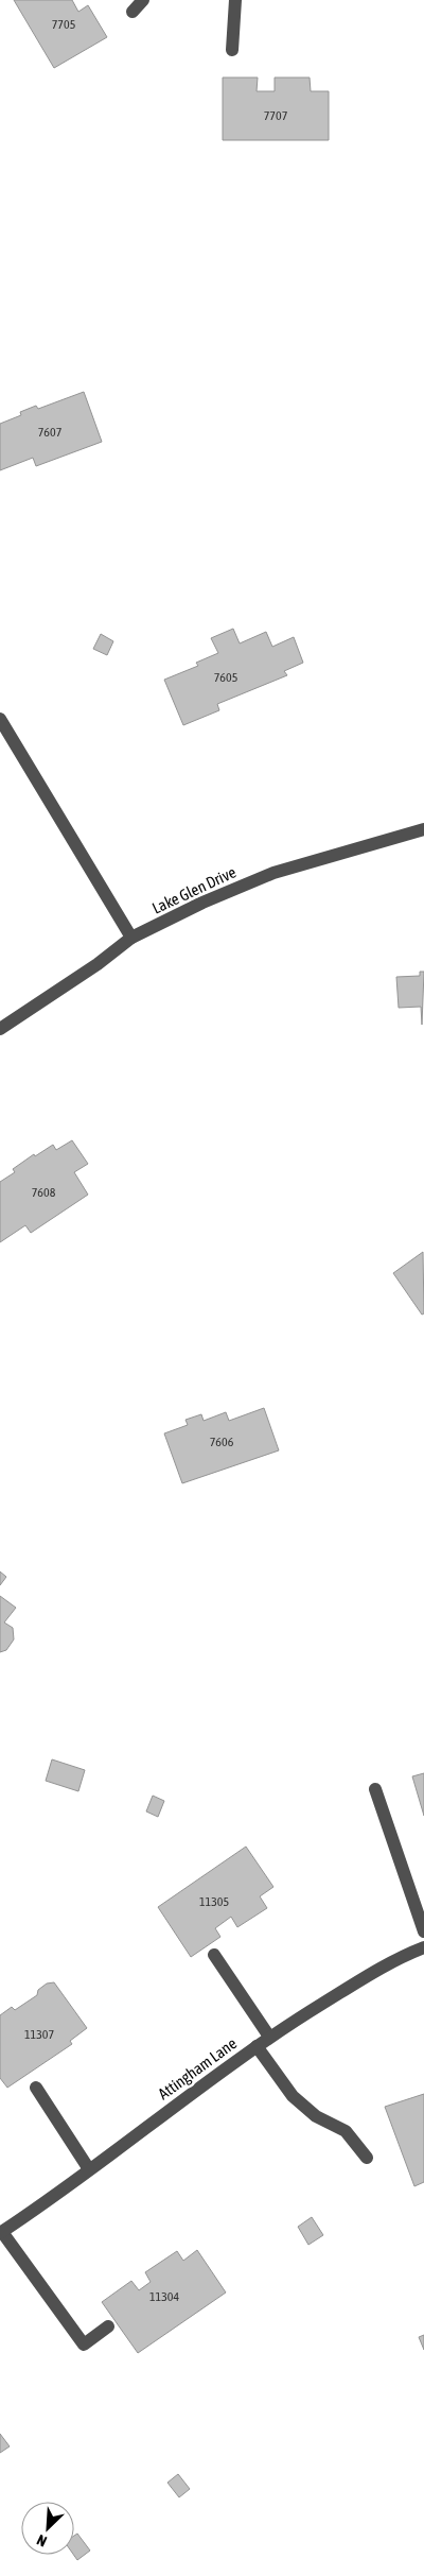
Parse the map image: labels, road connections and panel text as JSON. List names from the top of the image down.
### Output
{
  "streets": {
    "street": ["Lake Glen Drive", "Attingham Lane"]
  },
  "house_numbers": [
    "7705",
    "7707",
    "7607",
    "7605",
    "7608",
    "7606",
    "11305",
    "11307",
    "11304"
  ],
  "north": "bottom left"
}
